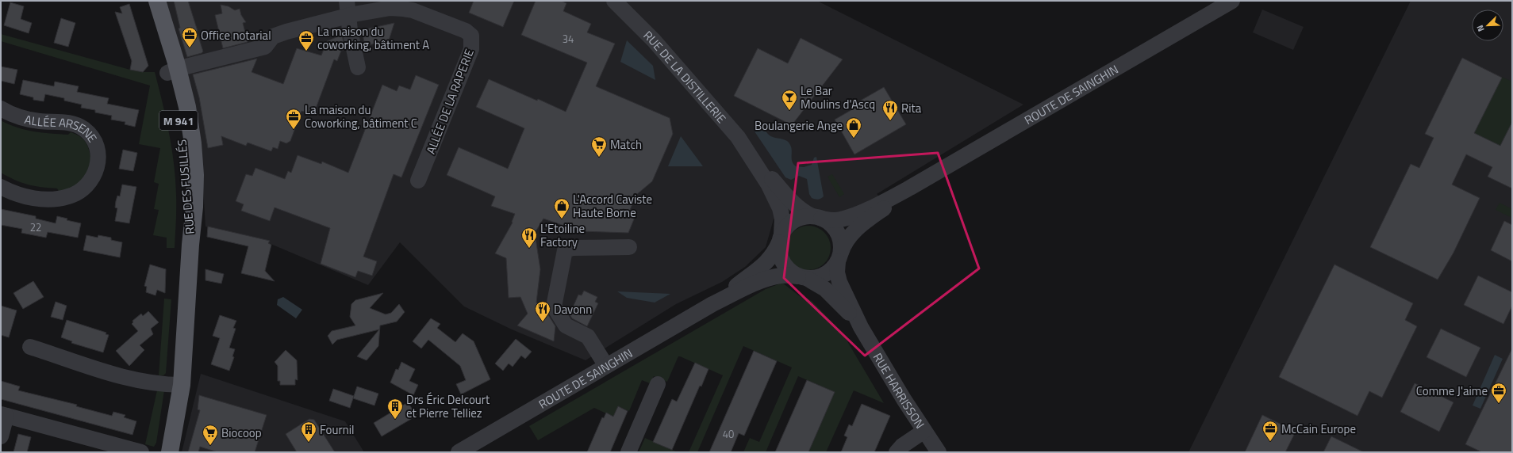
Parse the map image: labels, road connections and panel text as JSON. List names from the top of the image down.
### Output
{
  "streets": {
    "main road": ["M 941", "RUE DES FUSILLÉS"],
    "street": [
      "RUE DE LA DISTILLERIE",
      "ROUTE DE SAINGHIN",
      "ALLÉE DE LA RAPERIE",
      "ALLÉE ARSENE",
      "RUE HARRISSON"
    ]
  },
  "crossings": [
    ["RUE DE LA DISTILLERIE", "ROUTE DE SAINGHIN"],
    ["RUE DE LA DISTILLERIE", "RUE HARRISSON"],
    ["ROUTE DE SAINGHIN", "RUE HARRISSON"]
  ],
  "places": {
    "office": [
      "Office notarial",
      "La maison du coworking, bâtiment A",
      "La maison du Coworking, bâtiment C",
      "Comme J'aime",
      "McCain Europe"
    ],
    "bar": ["Le Bar Moulins d'Ascq"],
    "restaurant": ["Rita", "L'Etoiline Factory", "Davonn"],
    "shop": ["Boulangerie Ange", "L'Accord Caviste Haute Borne"],
    "supermarket": ["Match", "Biocoop"],
    "building": ["Drs Éric Delcourt et Pierre Telliez", "Fournil"]
  },
  "house_numbers": ["34", "22", "40"],
  "north": "bottom left"
}
